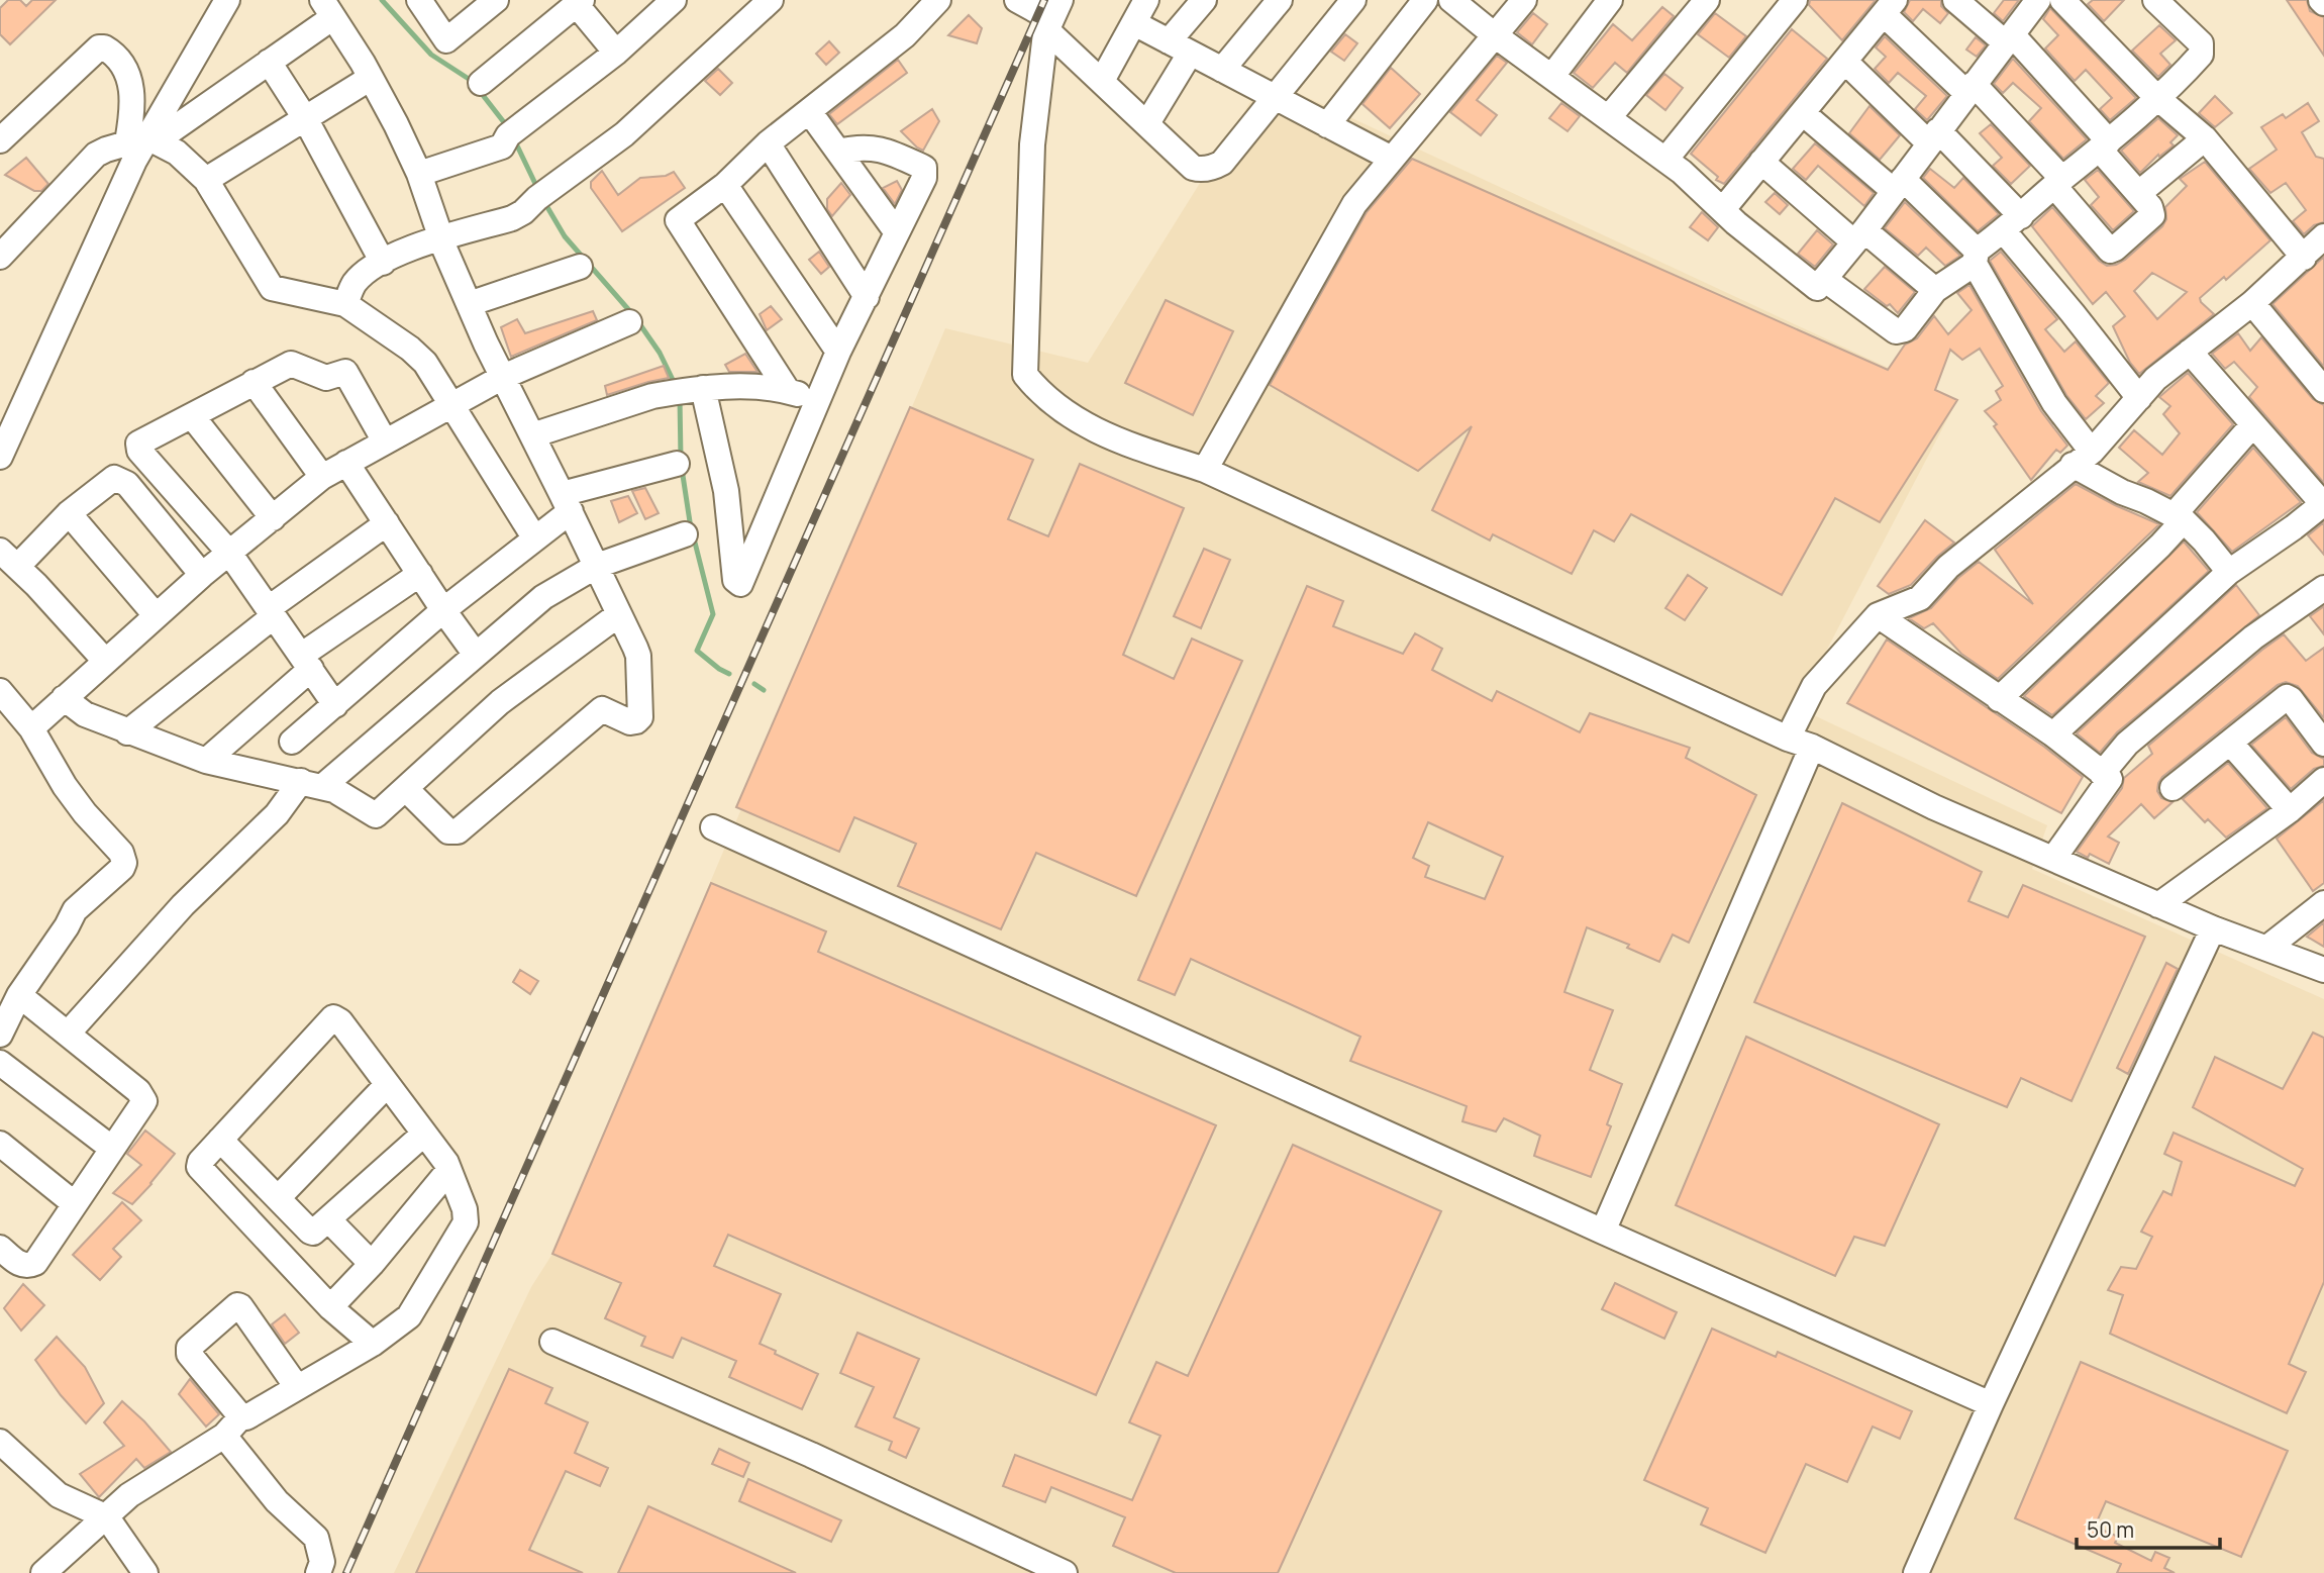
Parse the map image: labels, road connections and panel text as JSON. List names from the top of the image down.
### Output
{
  "scale_bar": "50 m"
}
